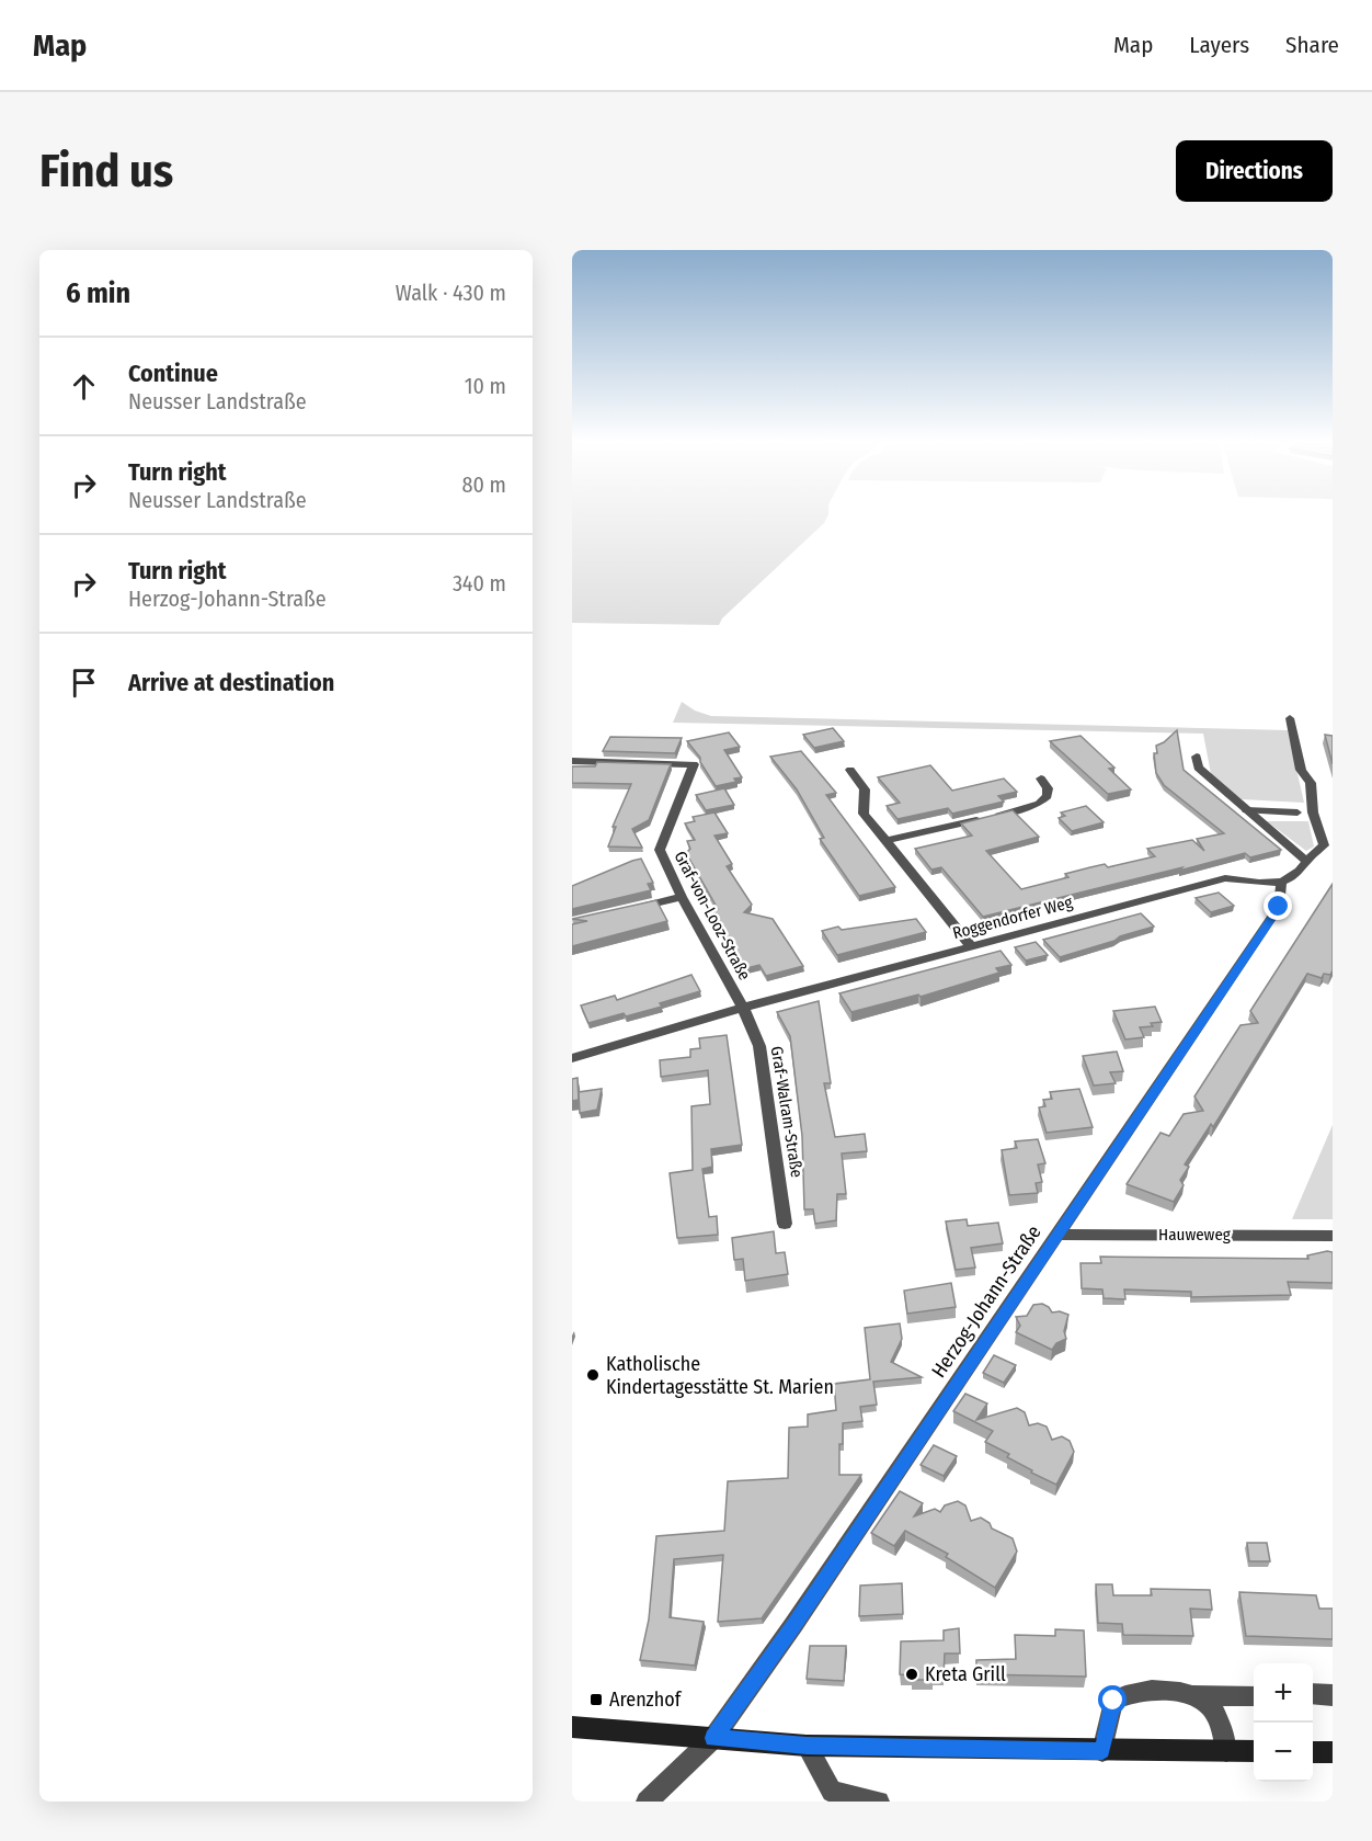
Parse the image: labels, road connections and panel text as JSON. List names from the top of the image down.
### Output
{
  "streets": {
    "street": [
      "Graf-von-Looz-Straße",
      "Roggendorfer Weg",
      "Graf-Walram-Straße",
      "Hauweweg",
      "Herzog-Johann-Straße"
    ]
  },
  "crossings": [
    ["Graf-von-Looz-Straße", "Roggendorfer Weg"],
    ["Graf-von-Looz-Straße", "Graf-Walram-Straße"],
    ["Roggendorfer Weg", "Graf-Walram-Straße"],
    ["Roggendorfer Weg", "Herzog-Johann-Straße"],
    ["Hauweweg", "Herzog-Johann-Straße"]
  ],
  "places": {
    "other": ["Katholische Kindertagesstätte St. Marien", "Kreta Grill"],
    "transit": ["Arenzhof"]
  },
  "page": {
    "header": "Map",
    "nav": ["Map", "Layers", "Share"],
    "buttons": "Directions",
    "title": "Find us",
    "heading": ["6 min", "Walk · 430 m"],
    "list": [
      ["Continue", "Neusser Landstraße", "10 m"],
      ["Turn right", "Neusser Landstraße", "80 m"],
      ["Turn right", "Herzog-Johann-Straße", "340 m"],
      "Arrive at destination"
    ],
    "map_buttons": ["+", "−"]
  }
}
